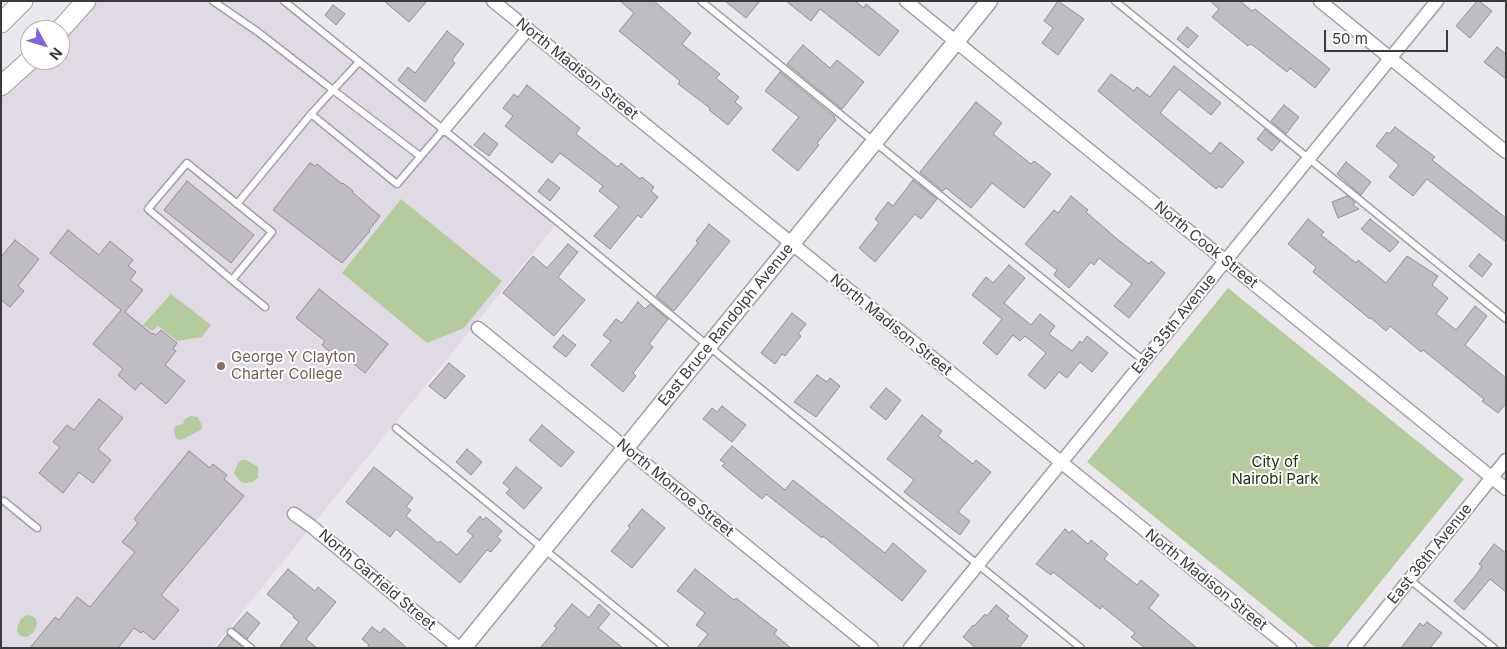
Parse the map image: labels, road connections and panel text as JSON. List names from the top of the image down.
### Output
{
  "streets": {
    "street": [
      "North Madison Street",
      "North Cook Street",
      "East 35th Avenue",
      "East Bruce Randolph Avenue",
      "North Monroe Street",
      "East 36th Avenue",
      "North Garfield Street"
    ]
  },
  "crossings": [
    ["North Madison Street", "East 35th Avenue"],
    ["North Madison Street", "East Bruce Randolph Avenue"],
    ["North Cook Street", "East 35th Avenue"],
    ["North Cook Street", "East Bruce Randolph Avenue"],
    ["North Cook Street", "East 36th Avenue"],
    ["East Bruce Randolph Avenue", "North Monroe Street"]
  ],
  "parks": ["City of Nairobi Park"],
  "places": ["George Y Clayton Charter College"],
  "scale_bar": "50 m",
  "north": "bottom right"
}
